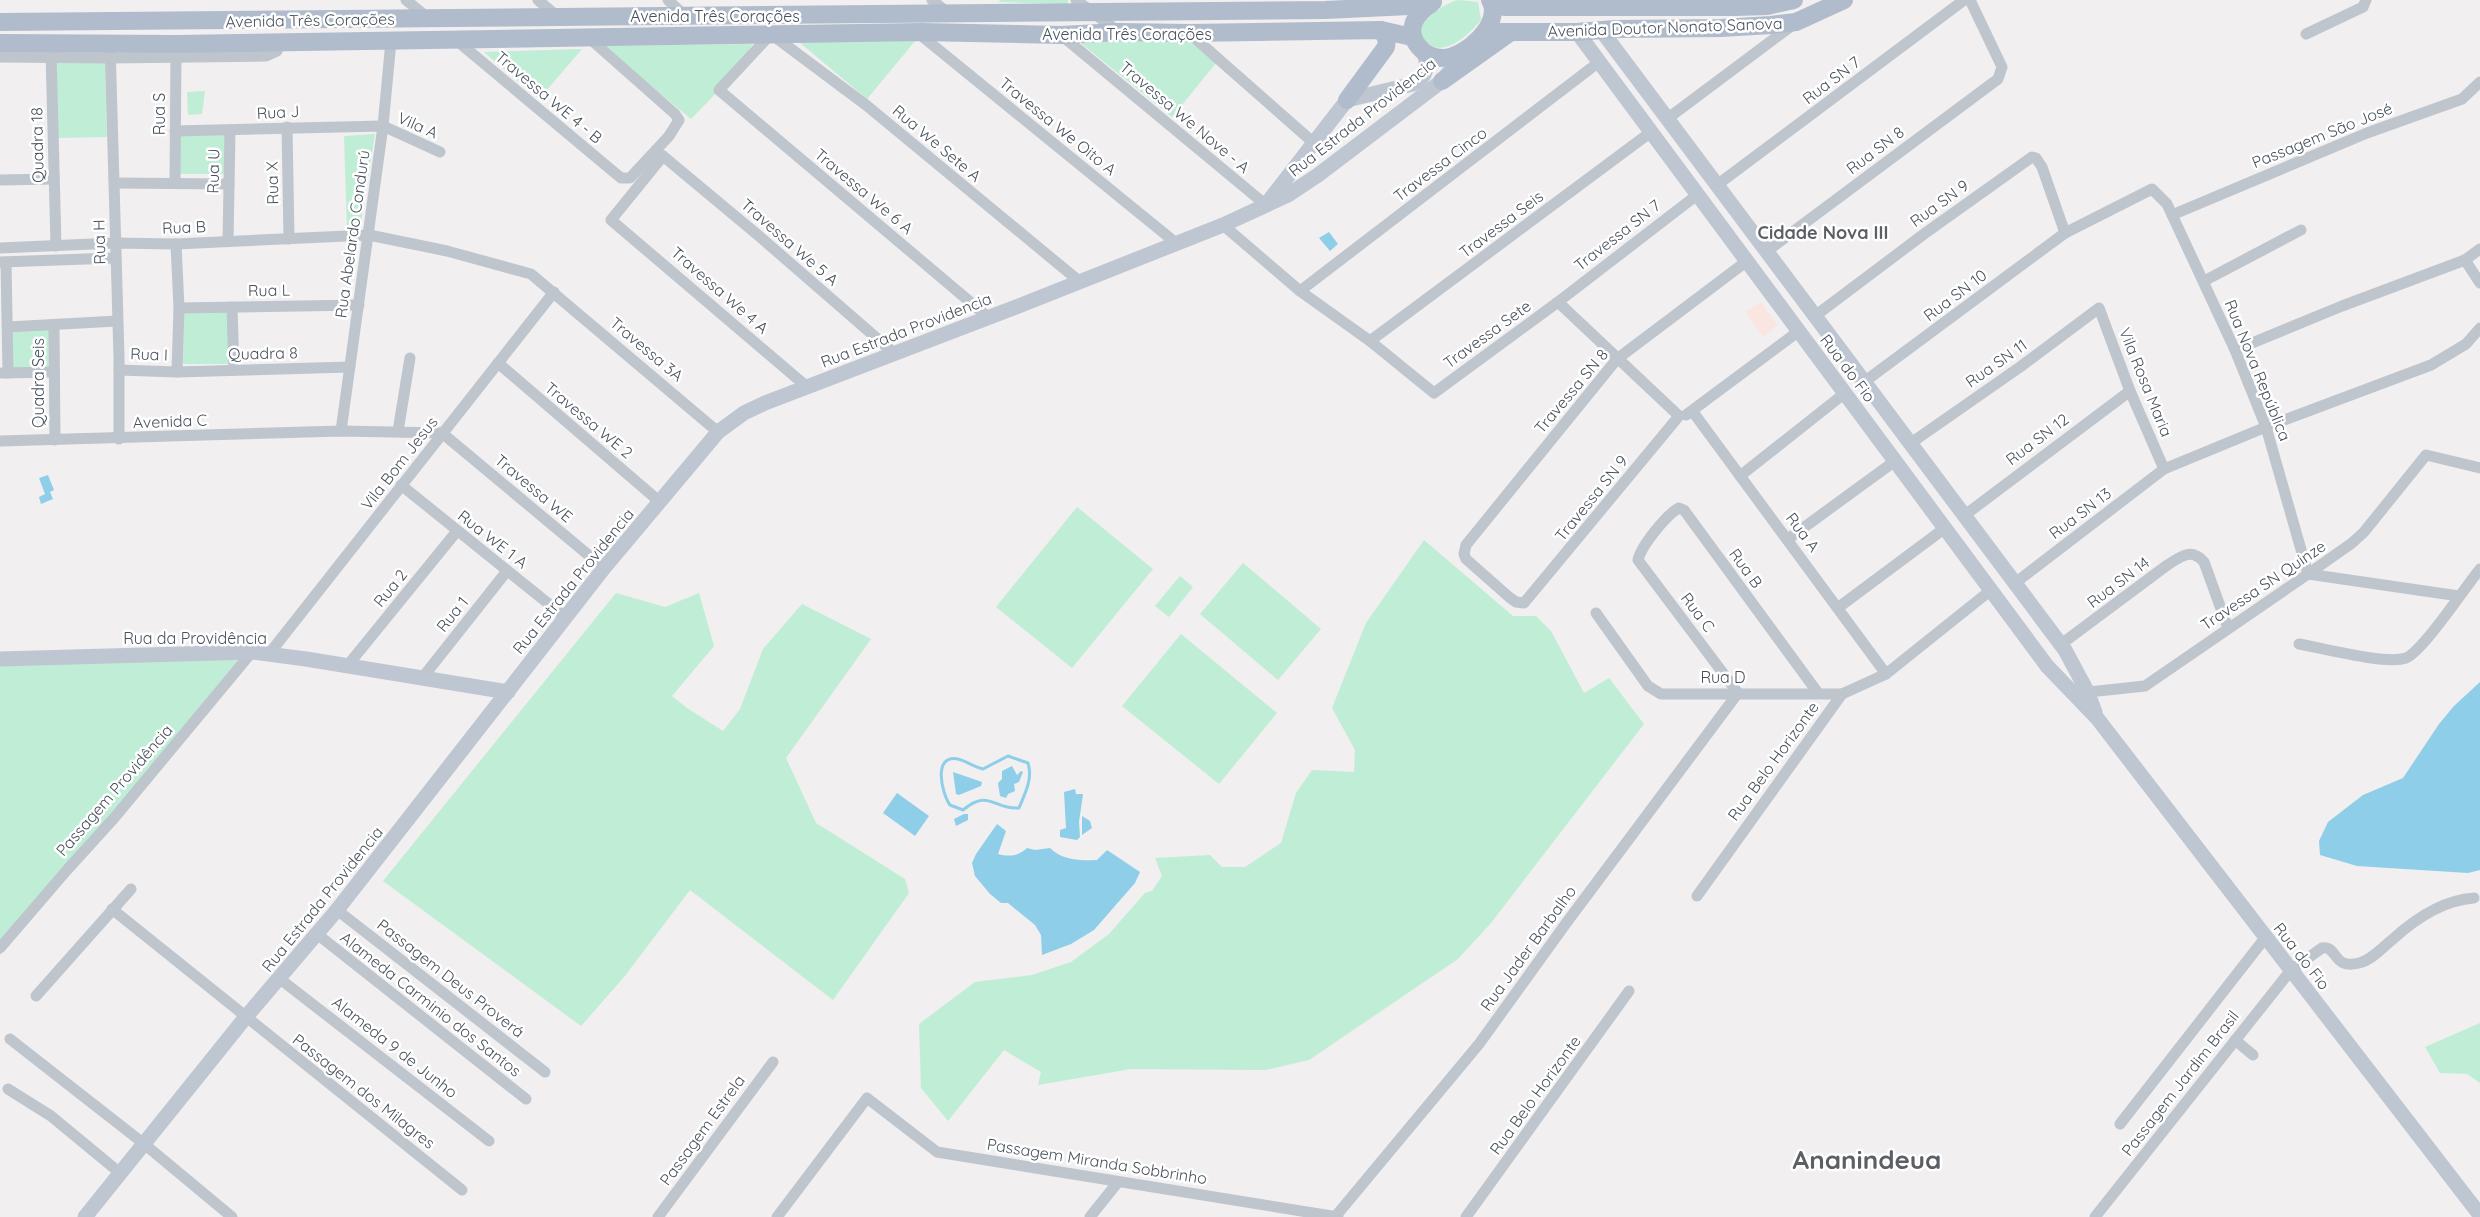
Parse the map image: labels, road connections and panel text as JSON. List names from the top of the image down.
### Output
{
  "streets": {
    "main road": ["Avenida Três Corações", "Avenida Doutor Nonato Sanova"],
    "street": [
      "Rua SN 7",
      "Travessa WE 4 - B",
      "Rua J",
      "Rua S",
      "Travessa We Nove - A",
      "Rua Estrada Providencia",
      "Vila A",
      "Travessa We Oito A",
      "Passagem São José",
      "Rua We Sete A",
      "Quadra 18",
      "Rua SN 8",
      "Travessa Cinco",
      "Rua U",
      "Rua X",
      "Travessa We 6 A",
      "Rua SN 9",
      "Travessa Seis",
      "Rua B",
      "Rua Abelardo Condurú",
      "Travessa SN 7",
      "Rua H",
      "Travessa We 5 A",
      "Rua L",
      "Travessa We 4 A",
      "Rua SN 10",
      "Travessa Sete",
      "Travessa 3A",
      "Quadra 8",
      "Rua I",
      "Rua SN 11",
      "Rua do Fio",
      "Rua Nova República",
      "Vila Rosa Maria",
      "Quadra Seis",
      "Travessa SN 8",
      "Travessa WE 2",
      "Avenida C",
      "Rua SN 12",
      "Vila Bom Jesus",
      "Travessa WE",
      "Travessa SN 9",
      "Rua SN 13",
      "Rua A",
      "Rua WE 1 A",
      "Rua SN 14",
      "Travessa SN Quinze",
      "Rua 2",
      "Rua C",
      "Rua 1",
      "Rua da Providência",
      "Rua D",
      "Rua Belo Horizonte",
      "Passagem Providência",
      "Rua Jader Barbalho",
      "Passagem Deus Proverá",
      "Alameda Carminio dos Santos",
      "Alameda 9 de Junho",
      "Passagem Jardim Brasil",
      "Passagem dos Milagres",
      "Passagem Estrela",
      "Passagem Miranda Sobbrinho"
    ]
  },
  "crossings": [
    ["Avenida Três Corações", "Avenida Doutor Nonato Sanova"],
    ["Avenida Três Corações", "Travessa WE 4 - B"],
    ["Avenida Três Corações", "Rua S"],
    ["Avenida Três Corações", "Travessa We Nove - A"],
    ["Avenida Três Corações", "Rua Estrada Providencia"],
    ["Avenida Três Corações", "Travessa We Oito A"],
    ["Avenida Três Corações", "Rua We Sete A"],
    ["Avenida Três Corações", "Quadra 18"],
    ["Avenida Três Corações", "Travessa We 6 A"],
    ["Avenida Três Corações", "Rua Abelardo Condurú"],
    ["Avenida Três Corações", "Rua H"],
    ["Avenida Doutor Nonato Sanova", "Rua Estrada Providencia"],
    ["Avenida Doutor Nonato Sanova", "Rua do Fio"],
    ["Rua SN 7", "Rua do Fio"],
    ["Travessa WE 4 - B", "Travessa We 5 A"],
    ["Travessa WE 4 - B", "Travessa We 4 A"],
    ["Rua J", "Rua S"],
    ["Rua J", "Vila A"],
    ["Rua J", "Rua U"],
    ["Rua J", "Rua X"],
    ["Rua J", "Rua Abelardo Condurú"],
    ["Travessa We Nove - A", "Rua Estrada Providencia"],
    ["Rua Estrada Providencia", "Travessa We Oito A"],
    ["Rua Estrada Providencia", "Rua We Sete A"],
    ["Rua Estrada Providencia", "Travessa We 6 A"],
    ["Rua Estrada Providencia", "Travessa We 5 A"],
    ["Rua Estrada Providencia", "Travessa We 4 A"],
    ["Rua Estrada Providencia", "Travessa 3A"],
    ["Rua Estrada Providencia", "Travessa WE 2"],
    ["Rua Estrada Providencia", "Travessa WE"],
    ["Rua Estrada Providencia", "Rua WE 1 A"],
    ["Rua Estrada Providencia", "Rua da Providência"],
    ["Rua Estrada Providencia", "Passagem Deus Proverá"],
    ["Rua Estrada Providencia", "Alameda Carminio dos Santos"],
    ["Rua Estrada Providencia", "Alameda 9 de Junho"],
    ["Rua Estrada Providencia", "Passagem dos Milagres"],
    ["Vila A", "Rua Abelardo Condurú"],
    ["Passagem São José", "Rua Nova República"],
    ["Rua We Sete A", "Travessa We 6 A"],
    ["Quadra 18", "Rua B"],
    ["Rua SN 8", "Rua do Fio"],
    ["Travessa Cinco", "Rua do Fio"],
    ["Rua U", "Rua B"],
    ["Rua X", "Rua B"],
    ["Rua SN 9", "Rua SN 10"],
    ["Rua SN 9", "Rua do Fio"],
    ["Travessa Seis", "Travessa Sete"],
    ["Travessa Seis", "Rua do Fio"],
    ["Rua B", "Rua Abelardo Condurú"],
    ["Rua B", "Rua H"],
    ["Rua B", "Travessa 3A"],
    ["Rua B", "Rua C"],
    ["Rua B", "Rua D"],
    ["Rua Abelardo Condurú", "Rua L"],
    ["Rua Abelardo Condurú", "Travessa 3A"],
    ["Rua Abelardo Condurú", "Quadra 8"],
    ["Rua Abelardo Condurú", "Avenida C"],
    ["Travessa SN 7", "Travessa Sete"],
    ["Travessa SN 7", "Rua do Fio"],
    ["Rua H", "Rua I"],
    ["Rua H", "Avenida C"],
    ["Travessa We 5 A", "Travessa We 4 A"],
    ["Rua SN 10", "Rua do Fio"],
    ["Rua SN 10", "Rua Nova República"],
    ["Travessa 3A", "Vila Bom Jesus"],
    ["Quadra 8", "Rua I"],
    ["Rua SN 11", "Rua do Fio"],
    ["Rua SN 11", "Vila Rosa Maria"],
    ["Rua do Fio", "Travessa SN 8"],
    ["Rua do Fio", "Rua SN 12"],
    ["Rua do Fio", "Rua SN 13"],
    ["Rua do Fio", "Rua SN 14"],
    ["Rua do Fio", "Travessa SN Quinze"],
    ["Rua do Fio", "Passagem Jardim Brasil"],
    ["Rua Nova República", "Rua SN 13"],
    ["Rua Nova República", "Travessa SN Quinze"],
    ["Vila Rosa Maria", "Rua SN 12"],
    ["Vila Rosa Maria", "Rua SN 13"],
    ["Quadra Seis", "Avenida C"],
    ["Travessa SN 8", "Travessa SN 9"],
    ["Travessa WE 2", "Vila Bom Jesus"],
    ["Avenida C", "Vila Bom Jesus"],
    ["Avenida C", "Travessa WE"],
    ["Vila Bom Jesus", "Travessa WE"],
    ["Vila Bom Jesus", "Rua WE 1 A"],
    ["Vila Bom Jesus", "Rua da Providência"],
    ["Rua A", "Rua D"],
    ["Rua WE 1 A", "Rua 2"],
    ["Rua WE 1 A", "Rua 1"],
    ["Rua SN 14", "Travessa SN Quinze"],
    ["Rua 2", "Rua da Providência"],
    ["Rua C", "Rua D"],
    ["Rua C", "Rua Jader Barbalho"],
    ["Rua 1", "Rua da Providência"],
    ["Rua da Providência", "Passagem Providência"],
    ["Rua D", "Rua Belo Horizonte"],
    ["Rua D", "Rua Jader Barbalho"],
    ["Rua Jader Barbalho", "Passagem Miranda Sobbrinho"]
  ],
  "districts": ["Cidade Nova III", "Ananindeua"]
}
